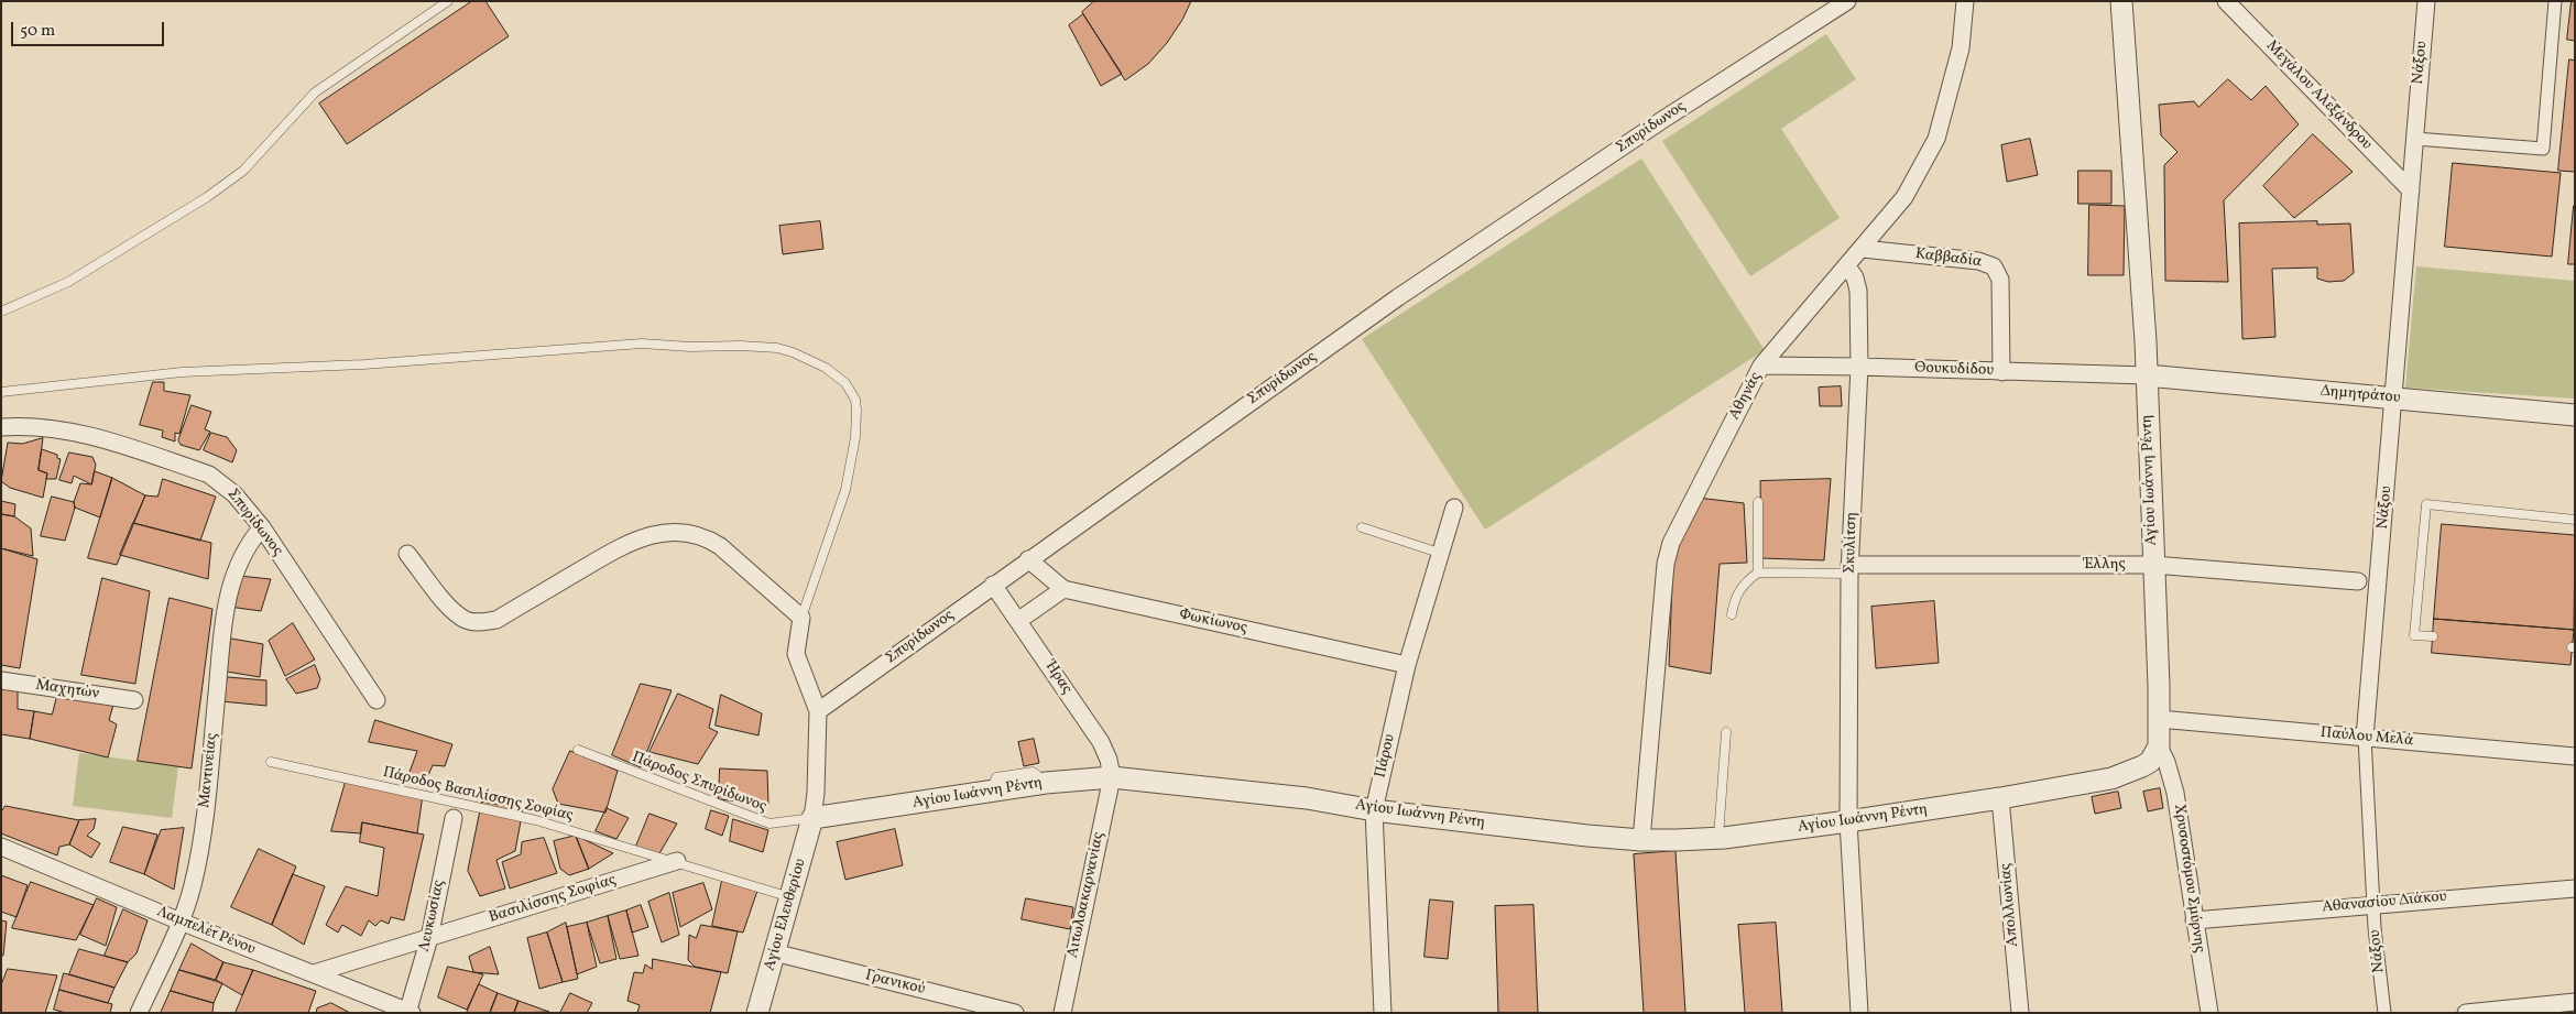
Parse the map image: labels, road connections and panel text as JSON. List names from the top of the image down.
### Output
{
  "streets": {
    "street": [
      "Νάξου",
      "Μεγάλου Αλεξάνδρου",
      "Σπυρίδωνος",
      "Καββαδία",
      "Θουκυδίδου",
      "Δημητράτου",
      "Αθηνάς",
      "Αγίου Ιωάννη Ρέντη",
      "Σκυλίτση",
      "Έλλης",
      "Φωκίωνος",
      "Ήρας",
      "Μαχητών",
      "Παύλου Μελά",
      "Πάρου",
      "Μαντινείας",
      "Χρυσοστόμου Σμύρνης",
      "Αιτωλοακαρνανίας",
      "Βασιλίσσης Σοφίας",
      "Αθανασίου Διάκου",
      "Απολλωνίας",
      "Αγίου Ελευθερίου",
      "Λευκωσίας",
      "Λαμπελέτ Ρένου",
      "Γρανικού"
    ],
    "lane": ["Πάροδος Σπυρίδωνος", "Πάροδος Βασιλίσσης Σοφίας"]
  },
  "crossings": [
    ["Νάξου", "Μεγάλου Αλεξάνδρου"],
    ["Νάξου", "Δημητράτου"],
    ["Νάξου", "Παύλου Μελά"],
    ["Νάξου", "Αθανασίου Διάκου"],
    ["Σπυρίδωνος", "Φωκίωνος"],
    ["Σπυρίδωνος", "Ήρας"],
    ["Σπυρίδωνος", "Μαντινείας"],
    ["Καββαδία", "Θουκυδίδου"],
    ["Καββαδία", "Αθηνάς"],
    ["Θουκυδίδου", "Δημητράτου"],
    ["Θουκυδίδου", "Αθηνάς"],
    ["Θουκυδίδου", "Αγίου Ιωάννη Ρέντη"],
    ["Θουκυδίδου", "Σκυλίτση"],
    ["Δημητράτου", "Αγίου Ιωάννη Ρέντη"],
    ["Αθηνάς", "Αγίου Ιωάννη Ρέντη"],
    ["Αθηνάς", "Σκυλίτση"],
    ["Αγίου Ιωάννη Ρέντη", "Σκυλίτση"],
    ["Αγίου Ιωάννη Ρέντη", "Έλλης"],
    ["Αγίου Ιωάννη Ρέντη", "Ήρας"],
    ["Αγίου Ιωάννη Ρέντη", "Παύλου Μελά"],
    ["Αγίου Ιωάννη Ρέντη", "Πάρου"],
    ["Αγίου Ιωάννη Ρέντη", "Πάροδος Σπυρίδωνος"],
    ["Αγίου Ιωάννη Ρέντη", "Χρυσοστόμου Σμύρνης"],
    ["Αγίου Ιωάννη Ρέντη", "Αιτωλοακαρνανίας"],
    ["Αγίου Ιωάννη Ρέντη", "Απολλωνίας"],
    ["Αγίου Ιωάννη Ρέντη", "Αγίου Ελευθερίου"],
    ["Σκυλίτση", "Έλλης"],
    ["Φωκίωνος", "Πάρου"],
    ["Ήρας", "Αιτωλοακαρνανίας"],
    ["Μαντινείας", "Λαμπελέτ Ρένου"],
    ["Πάροδος Σπυρίδωνος", "Αγίου Ελευθερίου"],
    ["Πάροδος Βασιλίσσης Σοφίας", "Βασιλίσσης Σοφίας"],
    ["Χρυσοστόμου Σμύρνης", "Αθανασίου Διάκου"],
    ["Βασιλίσσης Σοφίας", "Λευκωσίας"],
    ["Βασιλίσσης Σοφίας", "Λαμπελέτ Ρένου"],
    ["Αγίου Ελευθερίου", "Γρανικού"],
    ["Λευκωσίας", "Λαμπελέτ Ρένου"]
  ],
  "scale_bar": "50 m"
}
